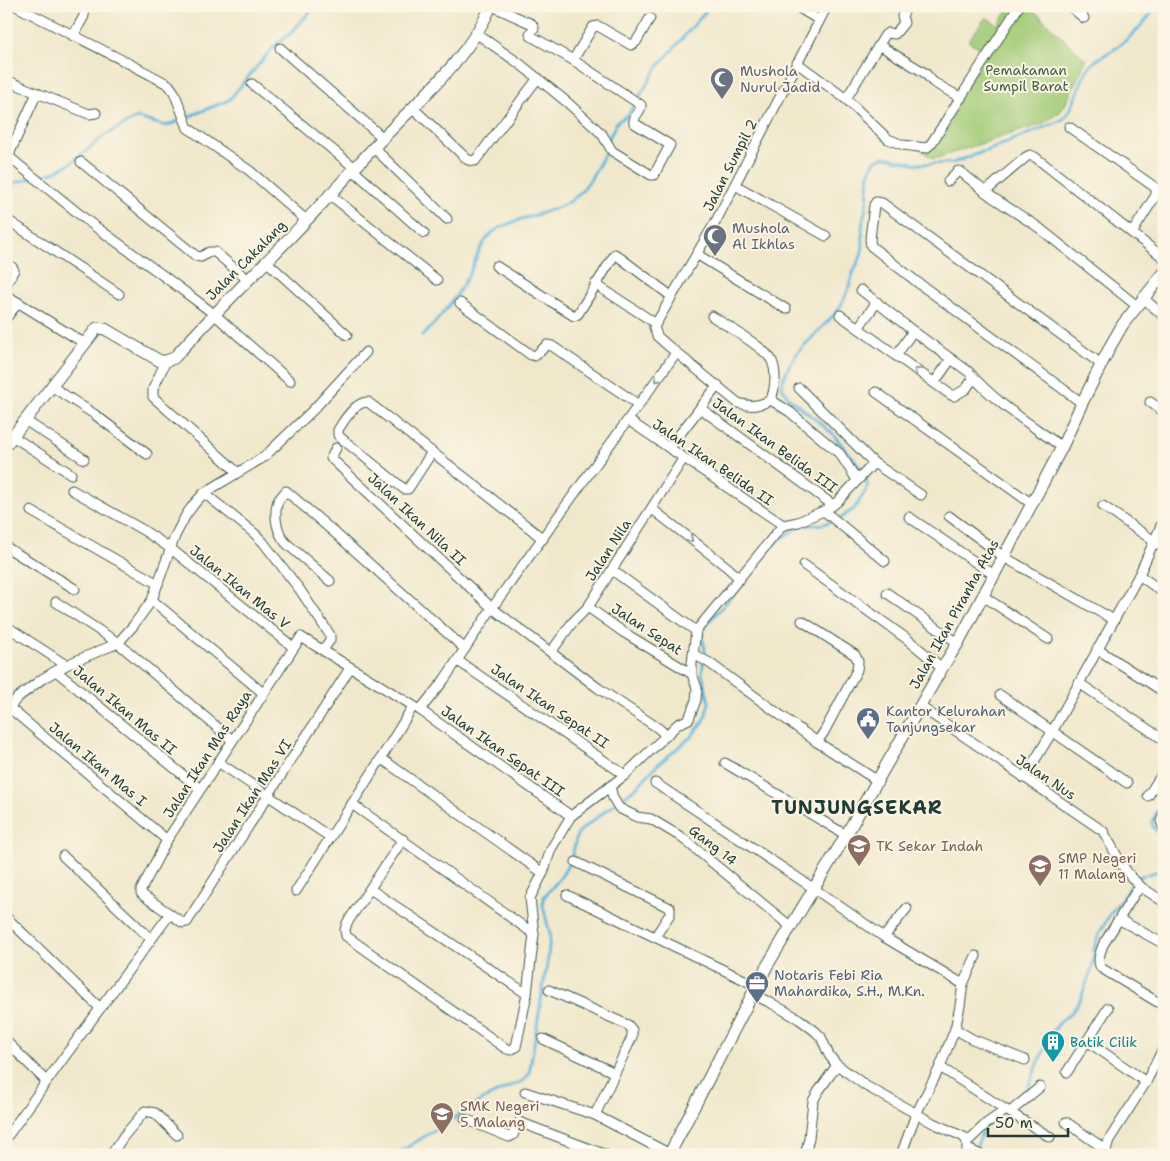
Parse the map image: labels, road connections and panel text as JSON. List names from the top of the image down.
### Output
{
  "streets": {
    "street": [
      "Jalan Sumpil 2",
      "Jalan Cakalang",
      "Jalan Ikan Belida III",
      "Jalan Ikan Belida II",
      "Jalan Ikan Nila II",
      "Jalan Nila",
      "Jalan Ikan Mas V",
      "Jalan Ikan Piranha Atas",
      "Jalan Sepat",
      "Jalan Ikan Sepat II",
      "Jalan Ikan Mas II",
      "Jalan Ikan Sepat III",
      "Jalan Ikan Mas Raya",
      "Jalan Ikan Mas I",
      "Jalan Nus",
      "Jalan Ikan Mas VI",
      "Gang 14"
    ]
  },
  "crossings": [
    ["Jalan Ikan Belida II", "Jalan Nila"],
    ["Jalan Nila", "Jalan Sepat"],
    ["Jalan Ikan Mas V", "Jalan Ikan Mas Raya"],
    ["Jalan Ikan Piranha Atas", "Jalan Nus"],
    ["Jalan Ikan Piranha Atas", "Gang 14"],
    ["Jalan Ikan Mas II", "Jalan Ikan Mas Raya"],
    ["Jalan Ikan Mas II", "Jalan Ikan Mas I"],
    ["Jalan Ikan Sepat III", "Jalan Ikan Mas Raya"],
    ["Jalan Ikan Sepat III", "Jalan Ikan Mas VI"],
    ["Jalan Ikan Mas Raya", "Jalan Ikan Mas I"],
    ["Jalan Ikan Mas Raya", "Jalan Ikan Mas VI"]
  ],
  "districts": ["TUNJUNGSEKAR"],
  "parks": ["Pemakaman Sumpil Barat"],
  "places": {
    "mosque": ["Mushola Nurul Jadid", "Mushola Al Ikhlas"],
    "public building": ["Kantor Kelurahan Tanjungsekar"],
    "school or university": ["TK Sekar Indah", "SMP Negeri 11 Malang", "SMK Negeri 5 Malang"],
    "office": ["Notaris Febi Ria Mahardika, S.H., M.Kn."],
    "building": ["Batik Cilik"]
  },
  "scale_bar": "50 m"
}
